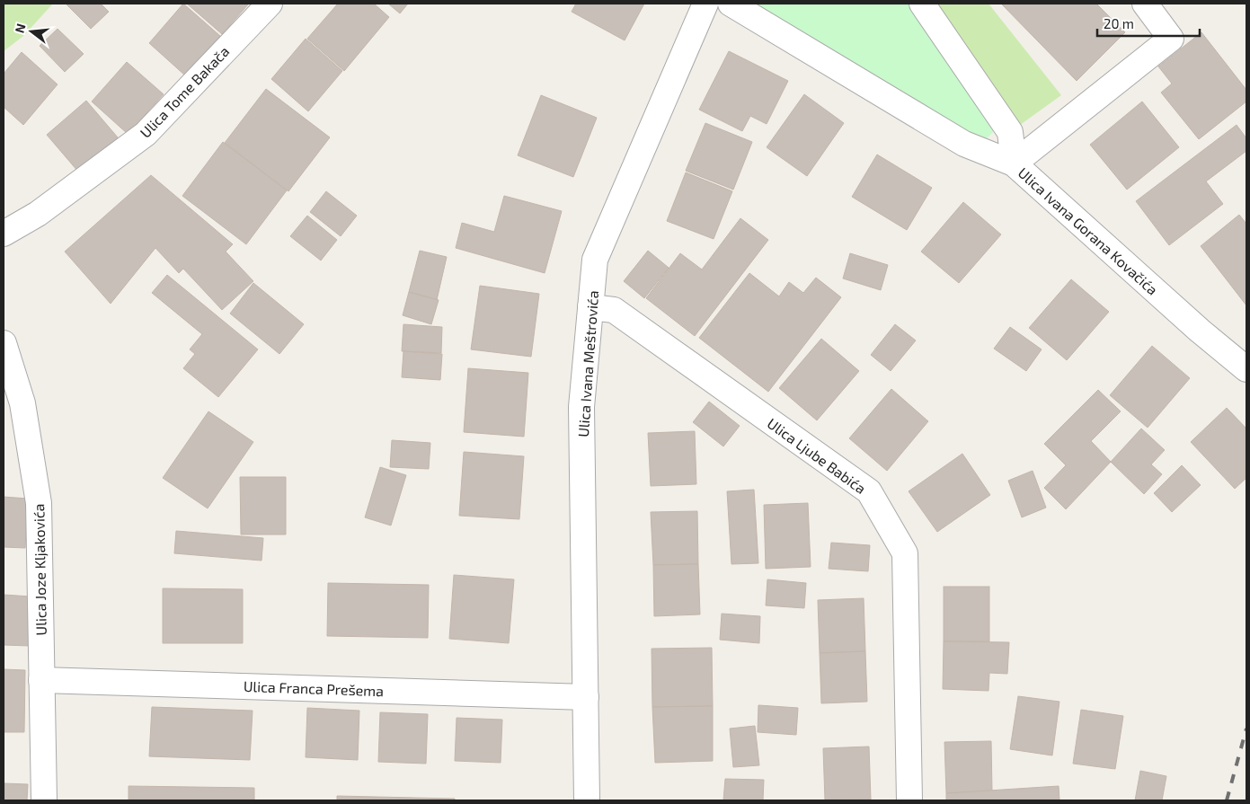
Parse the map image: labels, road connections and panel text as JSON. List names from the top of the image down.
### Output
{
  "streets": {
    "street": [
      "Ulica Tome Bakača",
      "Ulica Ivana Gorana Kovačića",
      "Ulica Ivana Meštrovića",
      "Ulica Ljube Babića",
      "Ulica Joze Kljakovića",
      "Ulica Franca Prešema"
    ]
  },
  "crossings": [
    ["Ulica Ivana Meštrovića", "Ulica Ljube Babića"],
    ["Ulica Ivana Meštrovića", "Ulica Franca Prešema"],
    ["Ulica Joze Kljakovića", "Ulica Franca Prešema"]
  ],
  "scale_bar": "20 m",
  "north": "left"
}
